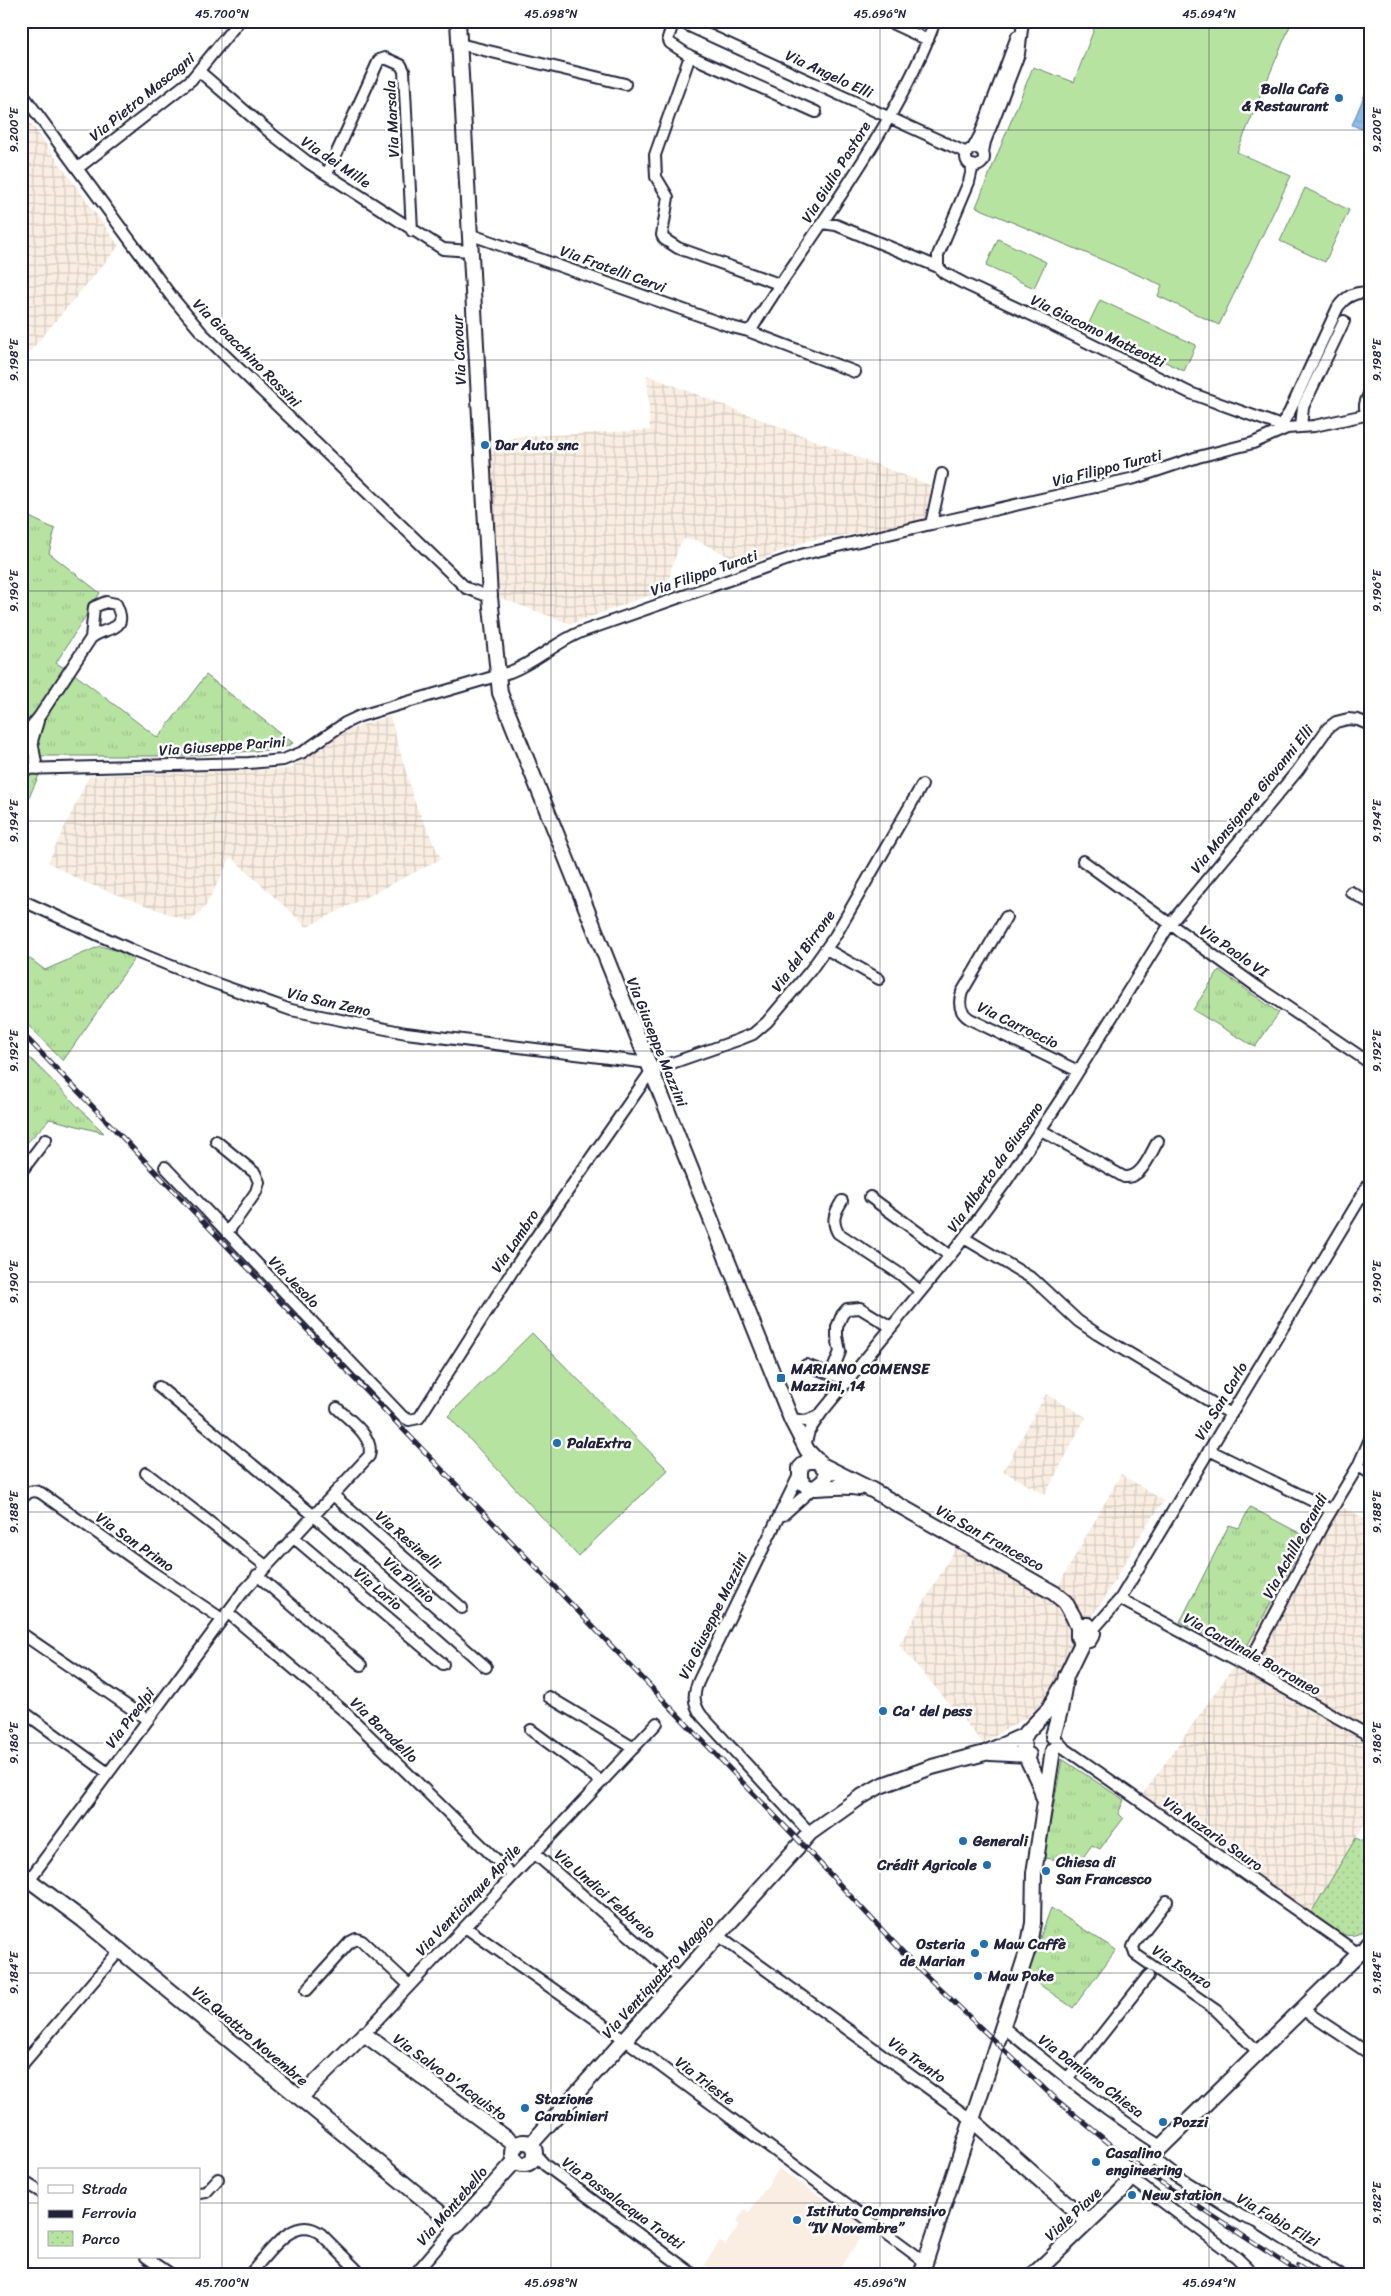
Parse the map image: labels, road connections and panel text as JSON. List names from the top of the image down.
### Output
{
  "streets": {
    "street": [
      "Via Angelo Elli",
      "Via Pietro Mascagni",
      "Via Marsala",
      "Via dei Mille",
      "Via Giulio Pastore",
      "Via Fratelli Cervi",
      "Via Giacomo Matteotti",
      "Via Cavour",
      "Via Gioacchino Rossini",
      "Via Filippo Turati",
      "Via Giuseppe Parini",
      "Via Monsignore Giovanni Elli",
      "Via del Birrone",
      "Via Paolo VI",
      "Via San Zeno",
      "Via Carroccio",
      "Via Giuseppe Mazzini",
      "Via Alberto da Giussano",
      "Via Lambro",
      "Via Jesolo",
      "Via San Carlo",
      "Via San Francesco",
      "Via Resinelli",
      "Via San Primo",
      "Via Achille Grandi",
      "Via Plinio",
      "Via Lario",
      "Via Cardinale Borromeo",
      "Via Prealpi",
      "Via Baradello",
      "Via Nazario Sauro",
      "Via Undici Febbraio",
      "Via Venticinque Aprile",
      "Via Isonzo",
      "Via Ventiquattro Maggio",
      "Via Quattro Novembre",
      "Via Trento",
      "Via Damiano Chiesa",
      "Via Salvo D'Acquisto",
      "Via Trieste",
      "Via Passalacqua Trotti",
      "Via Montebello",
      "Viale Piave",
      "Via Fabio Filzi"
    ]
  },
  "crossings": [
    ["Via Angelo Elli", "Via Giulio Pastore"],
    ["Via Pietro Mascagni", "Via dei Mille"],
    ["Via Pietro Mascagni", "Via Gioacchino Rossini"],
    ["Via Marsala", "Via dei Mille"],
    ["Via dei Mille", "Via Cavour"],
    ["Via Giulio Pastore", "Via Fratelli Cervi"],
    ["Via Giulio Pastore", "Via Giacomo Matteotti"],
    ["Via Fratelli Cervi", "Via Cavour"],
    ["Via Giacomo Matteotti", "Via Filippo Turati"],
    ["Via Cavour", "Via Gioacchino Rossini"],
    ["Via Cavour", "Via Filippo Turati"],
    ["Via Cavour", "Via Giuseppe Parini"],
    ["Via Cavour", "Via Giuseppe Mazzini"],
    ["Via Filippo Turati", "Via Giuseppe Parini"],
    ["Via Filippo Turati", "Via Giuseppe Mazzini"],
    ["Via Giuseppe Parini", "Via Giuseppe Mazzini"],
    ["Via Monsignore Giovanni Elli", "Via Paolo VI"],
    ["Via Monsignore Giovanni Elli", "Via Alberto da Giussano"],
    ["Via del Birrone", "Via San Zeno"],
    ["Via del Birrone", "Via Giuseppe Mazzini"],
    ["Via del Birrone", "Via Lambro"],
    ["Via Paolo VI", "Via Alberto da Giussano"],
    ["Via San Zeno", "Via Giuseppe Mazzini"],
    ["Via San Zeno", "Via Lambro"],
    ["Via Carroccio", "Via Alberto da Giussano"],
    ["Via Giuseppe Mazzini", "Via Alberto da Giussano"],
    ["Via Giuseppe Mazzini", "Via Lambro"],
    ["Via Giuseppe Mazzini", "Via San Francesco"],
    ["Via Giuseppe Mazzini", "Via Ventiquattro Maggio"],
    ["Via Lambro", "Via Jesolo"],
    ["Via San Carlo", "Via San Francesco"],
    ["Via San Carlo", "Via Cardinale Borromeo"],
    ["Via Resinelli", "Via Prealpi"],
    ["Via San Primo", "Via Prealpi"],
    ["Via San Primo", "Via Baradello"],
    ["Via Achille Grandi", "Via Cardinale Borromeo"],
    ["Via Plinio", "Via Prealpi"],
    ["Via Lario", "Via Prealpi"],
    ["Via Prealpi", "Via Baradello"],
    ["Via Prealpi", "Via Quattro Novembre"],
    ["Via Baradello", "Via Venticinque Aprile"],
    ["Via Undici Febbraio", "Via Venticinque Aprile"],
    ["Via Undici Febbraio", "Via Ventiquattro Maggio"],
    ["Via Venticinque Aprile", "Via Quattro Novembre"],
    ["Via Venticinque Aprile", "Via Salvo D'Acquisto"],
    ["Via Venticinque Aprile", "Via Trieste"],
    ["Via Ventiquattro Maggio", "Via Trento"],
    ["Via Ventiquattro Maggio", "Via Salvo D'Acquisto"],
    ["Via Ventiquattro Maggio", "Via Trieste"],
    ["Via Ventiquattro Maggio", "Via Passalacqua Trotti"],
    ["Via Ventiquattro Maggio", "Via Montebello"],
    ["Via Quattro Novembre", "Via Montebello"],
    ["Via Trento", "Viale Piave"],
    ["Via Damiano Chiesa", "Viale Piave"],
    ["Via Damiano Chiesa", "Via Fabio Filzi"],
    ["Via Salvo D'Acquisto", "Via Passalacqua Trotti"],
    ["Via Salvo D'Acquisto", "Via Montebello"],
    ["Via Passalacqua Trotti", "Via Montebello"],
    ["Viale Piave", "Via Fabio Filzi"]
  ],
  "places": {
    "other": [
      "Bolla Cafè & Restaurant",
      "Dar Auto snc",
      "PalaExtra",
      "Ca' del pess",
      "Generali",
      "Crédit Agricole",
      "Chiesa di San Francesco",
      "Maw Caffè",
      "Osteria de Marian",
      "Maw Poke",
      "Stazione Carabinieri",
      "Pozzi",
      "Casalino engineering",
      "New station",
      "Istituto Comprensivo “IV Novembre”"
    ],
    "transit": ["MARIANO COMENSE Mazzini, 14"]
  },
  "legend": ["Strada", "Ferrovia", "Parco"],
  "coordinates": [
    "45.700°N",
    "45.698°N",
    "45.696°N",
    "45.694°N",
    "9.200°E",
    "9.198°E",
    "9.196°E",
    "9.194°E",
    "9.192°E",
    "9.190°E",
    "9.188°E",
    "9.186°E",
    "9.184°E",
    "9.182°E"
  ]
}
